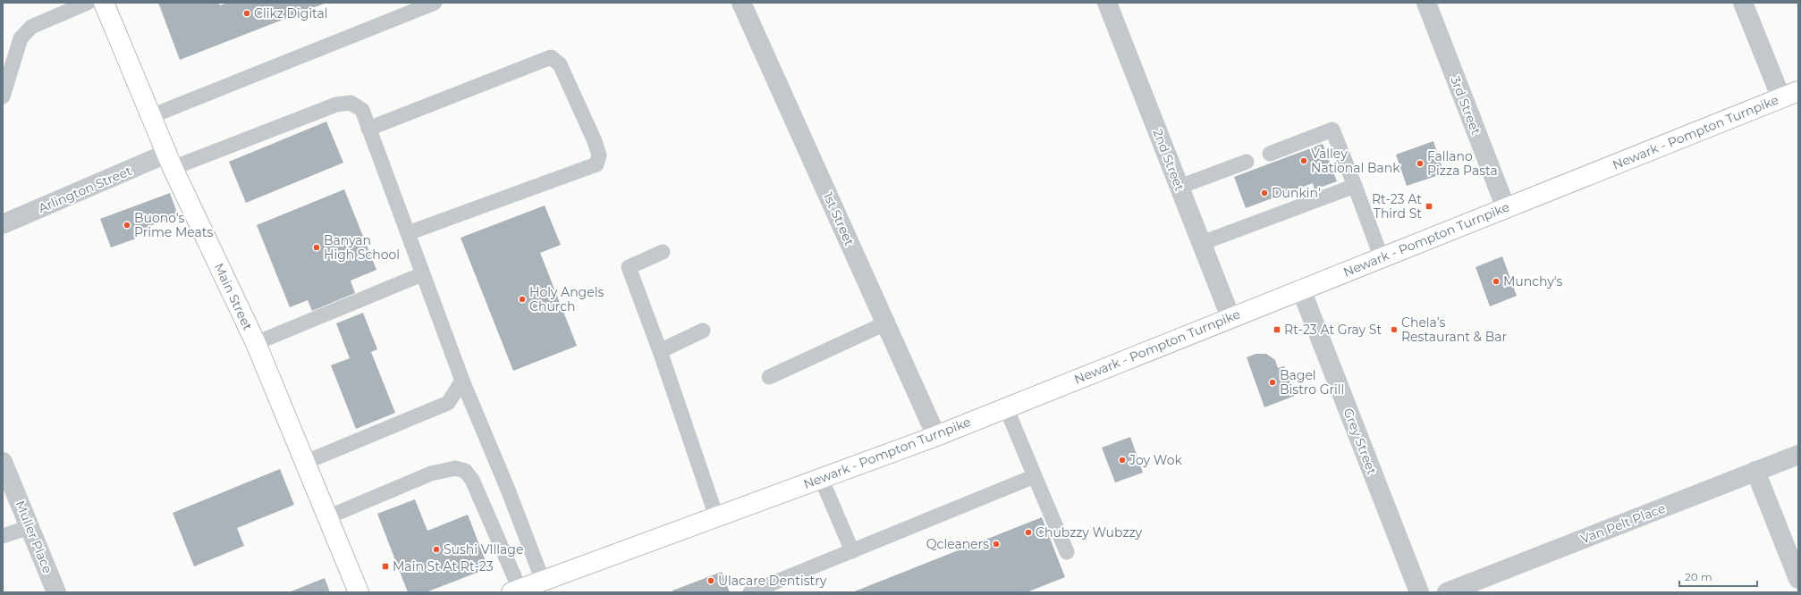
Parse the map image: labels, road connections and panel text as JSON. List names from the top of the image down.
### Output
{
  "streets": {
    "main road": ["Newark - Pompton Turnpike", "Main Street"],
    "street": [
      "3rd Street",
      "2nd Street",
      "Arlington Street",
      "1st Street",
      "Grey Street",
      "Van Pelt Place",
      "Muller Place"
    ]
  },
  "crossings": [
    ["3rd Street", "Newark - Pompton Turnpike"],
    ["Newark - Pompton Turnpike", "2nd Street"],
    ["Newark - Pompton Turnpike", "1st Street"],
    ["Newark - Pompton Turnpike", "Grey Street"],
    ["Arlington Street", "Main Street"]
  ],
  "places": {
    "other": [
      "Clikz Digital",
      "Valley National Bank",
      "Fallano Pizza Pasta",
      "Dunkin'",
      "Buono's Prime Meats",
      "Banyan High School",
      "Munchy's",
      "Holy Angels Church",
      "Chela’s Restaurant & Bar",
      "Bagel Bistro Grill",
      "Joy Wok",
      "Chubzzy Wubzzy",
      "Qcleaners",
      "Sushi VIllage",
      "Ulacare Dentistry"
    ],
    "transit": ["Rt-23 At Third St", "Rt-23 At Gray St", "Main St At Rt-23"]
  },
  "scale_bar": "20 m"
}
